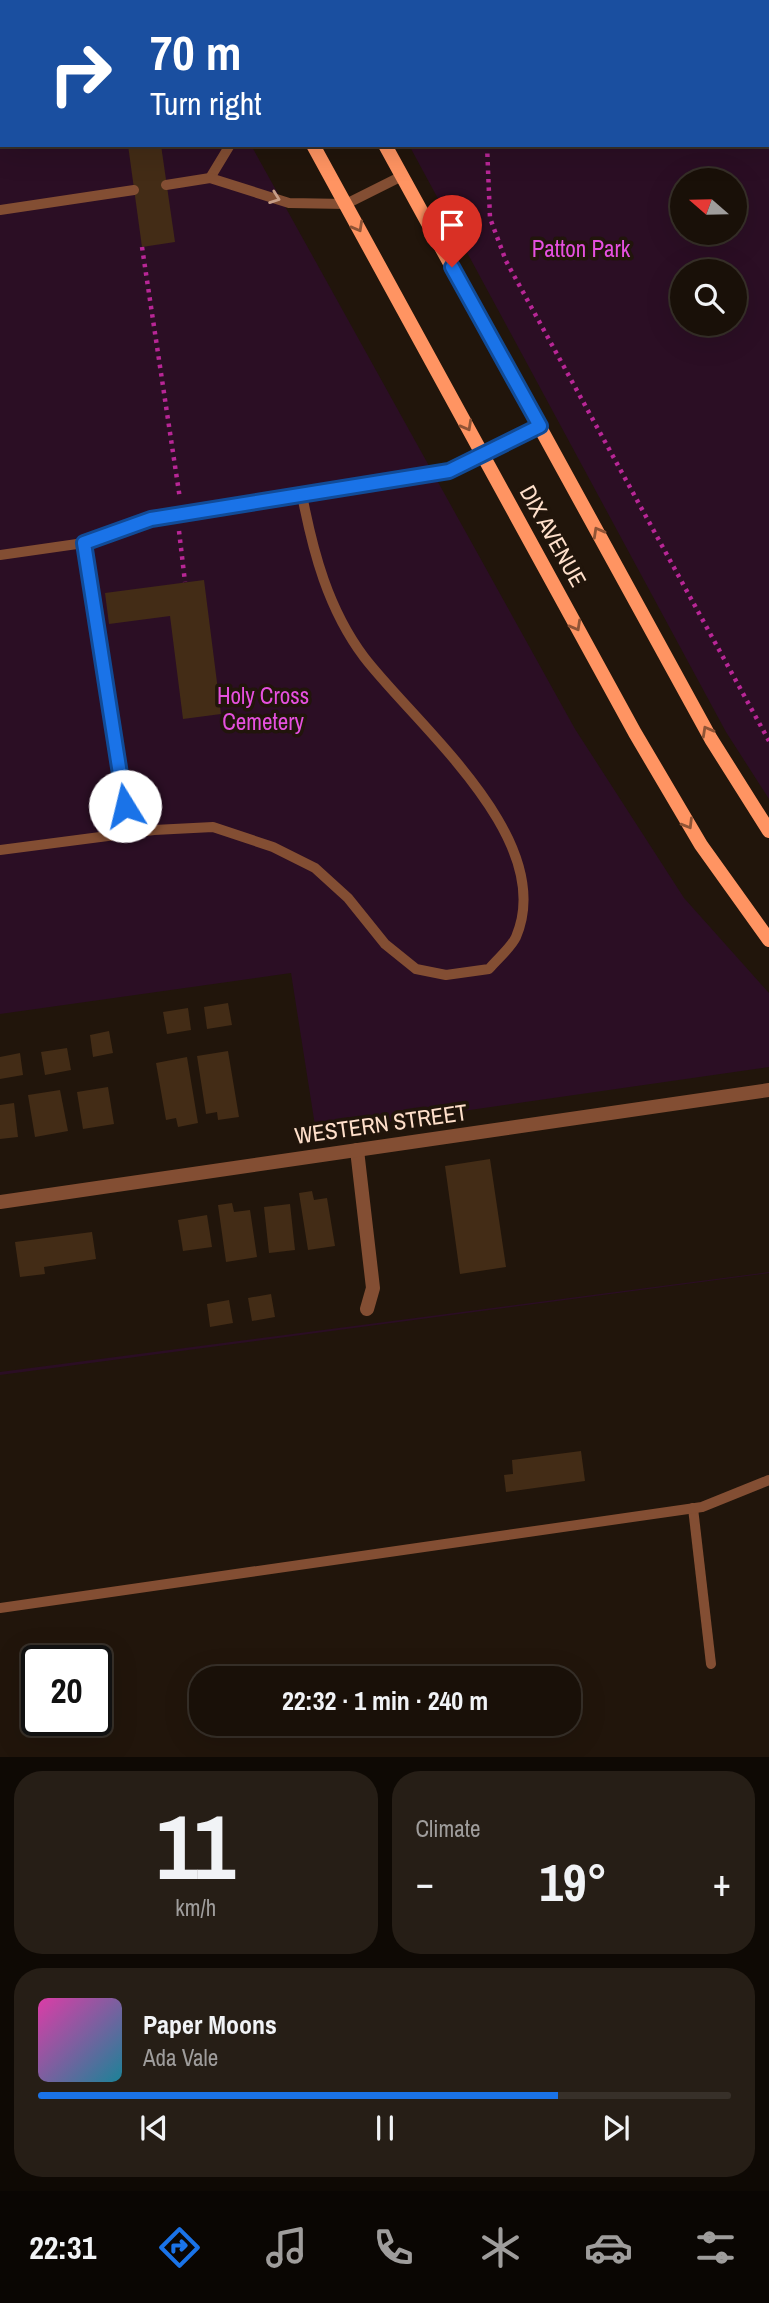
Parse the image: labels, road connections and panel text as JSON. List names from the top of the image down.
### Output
{
  "streets": {
    "street": ["DIX AVENUE", "WESTERN STREET"]
  },
  "parks": ["Patton Park", "Holy Cross Cemetery"],
  "north": "left",
  "page": {
    "turn": ["70 m", "Turn right"],
    "limit": "20",
    "trip": "22:32 · 1 min · 240 m",
    "tile": [
      ["11", "km/h"],
      "Climate"
    ],
    "heat": ["−", "19°", "+"],
    "song": ["Paper Moons", "Ada Vale"],
    "tabs": "22:31"
  }
}
